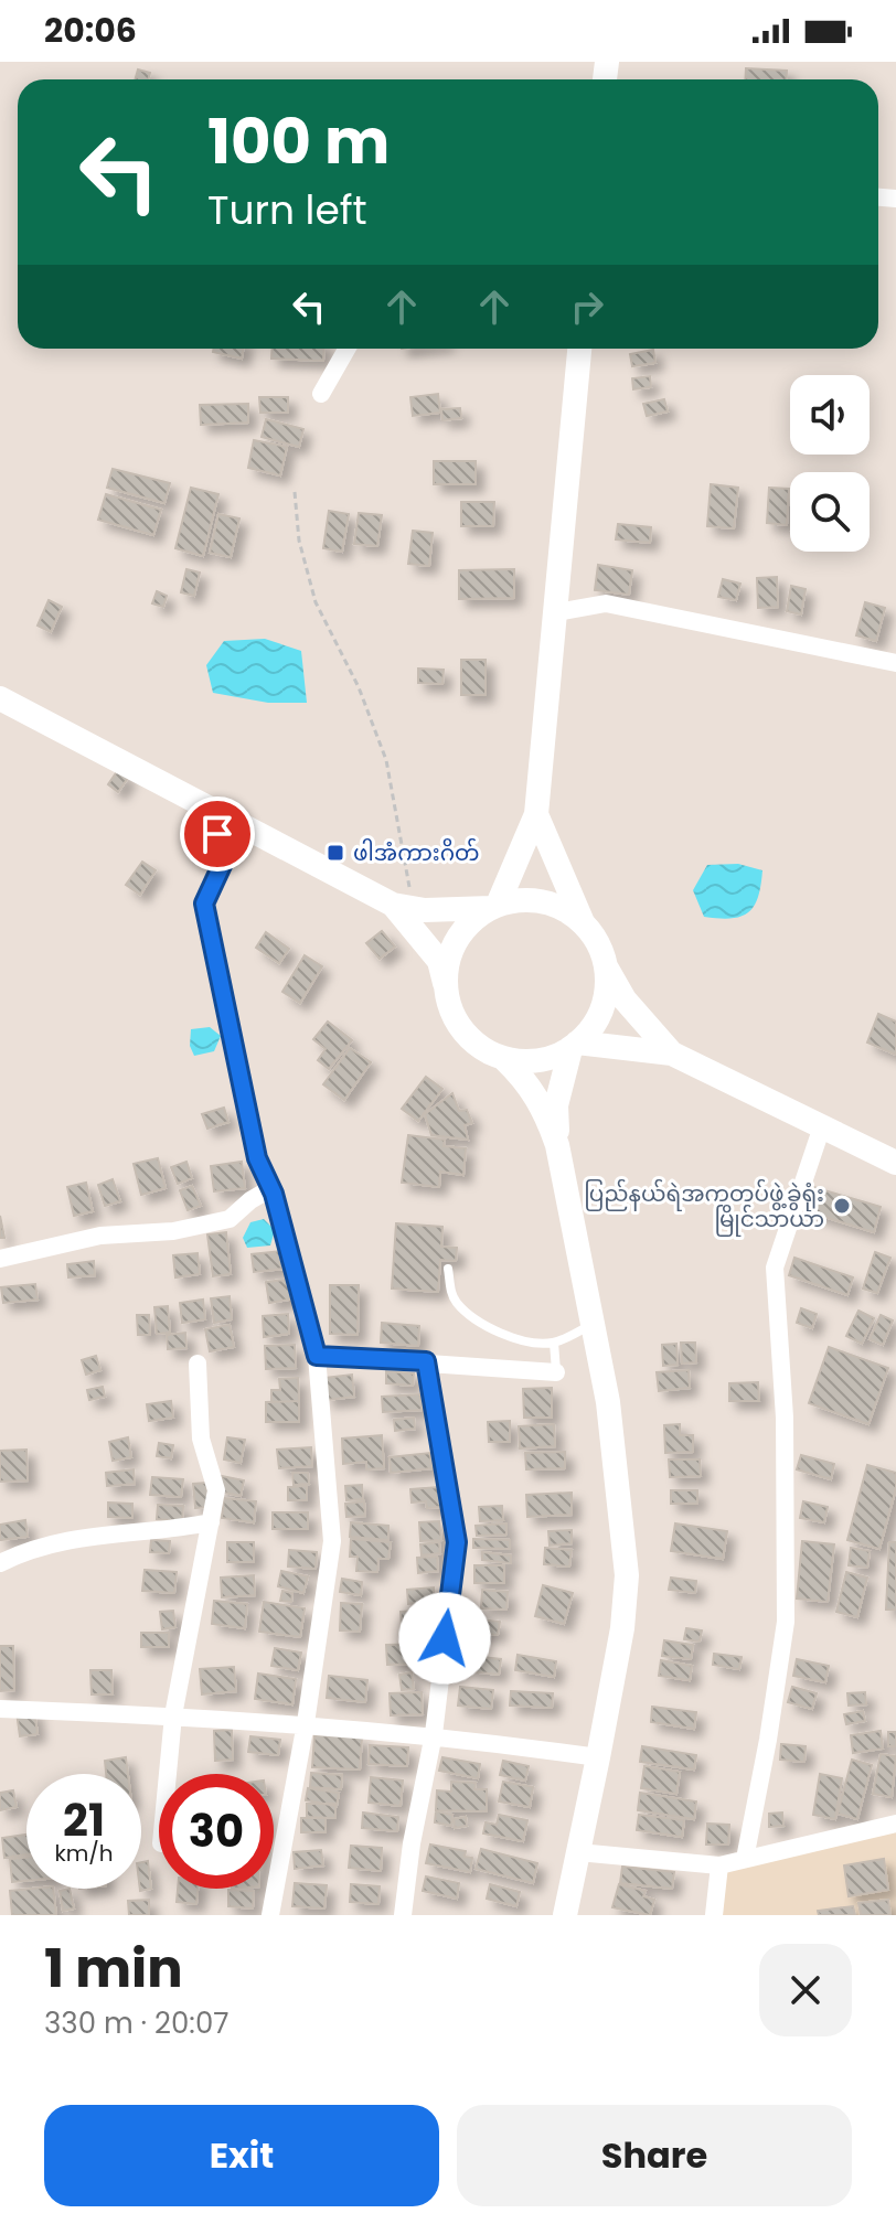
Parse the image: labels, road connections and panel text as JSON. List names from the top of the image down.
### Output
{
  "places": {
    "transit": ["ဖါအံကားဂိတ်"],
    "other": ["ပြည်နယ်ရဲအကူတပ်ဖွဲ့ခွဲရုံး မြိုင်သာယာ"]
  },
  "page": {
    "status": "20:06",
    "turn": ["100 m", "Turn left"],
    "speed": "21 km/h",
    "limit": "30",
    "heading": ["1 min", "330 m · 20:07"],
    "buttons": ["Exit", "Share"]
  }
}
